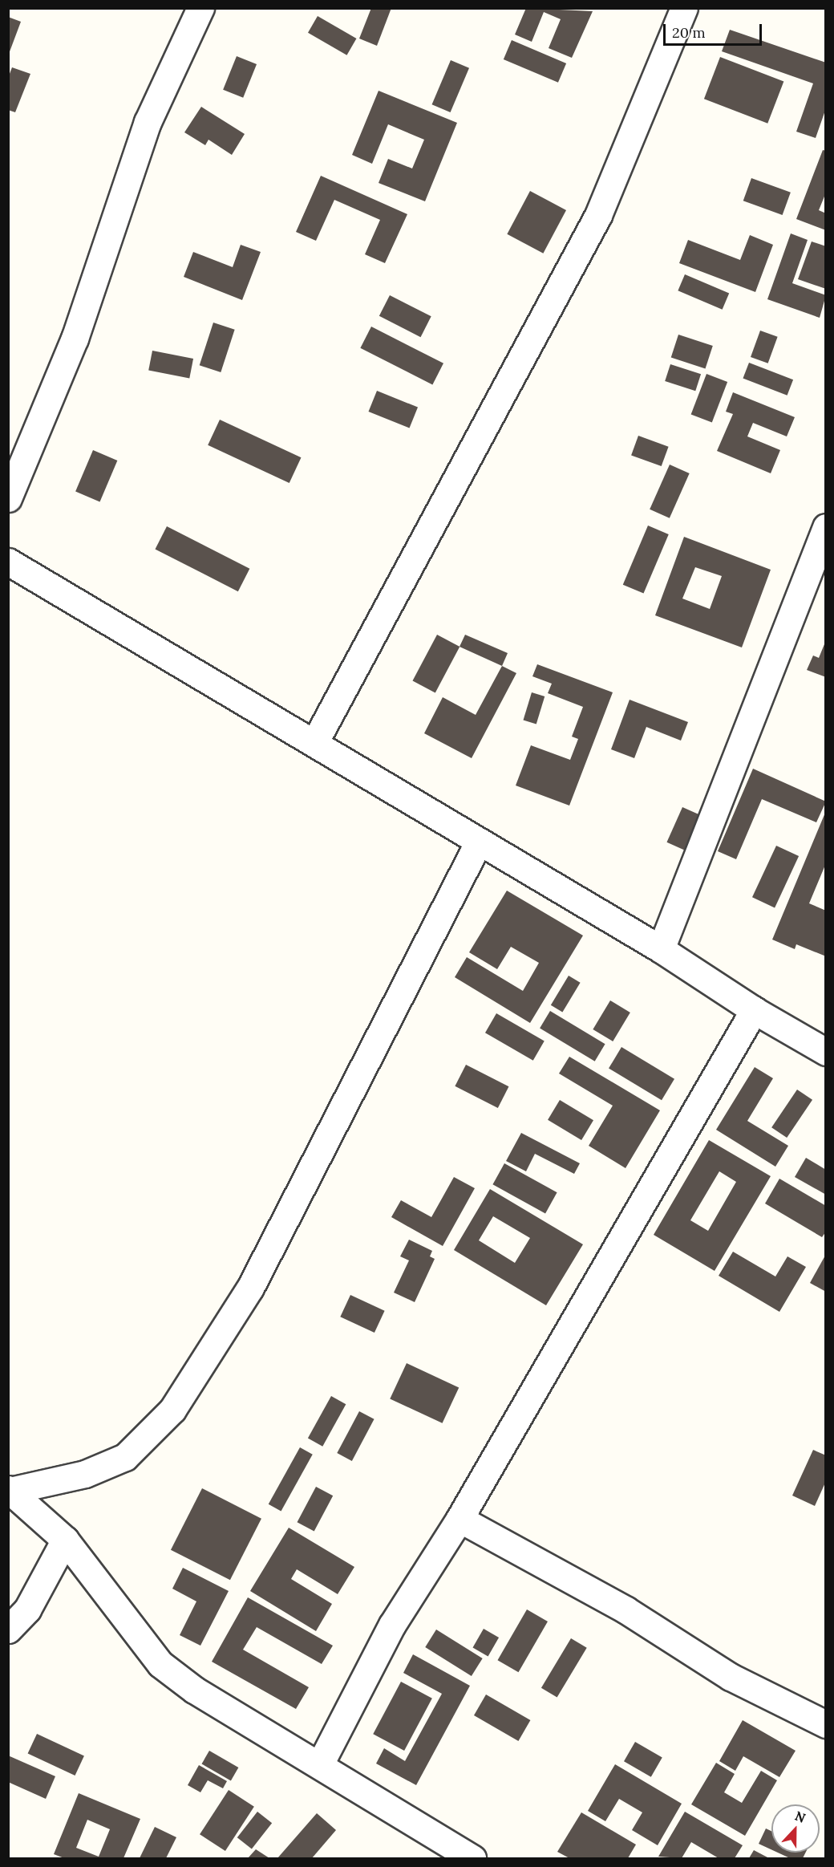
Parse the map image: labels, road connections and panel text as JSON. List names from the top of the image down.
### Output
{
  "scale_bar": "20 m",
  "north": "top"
}
